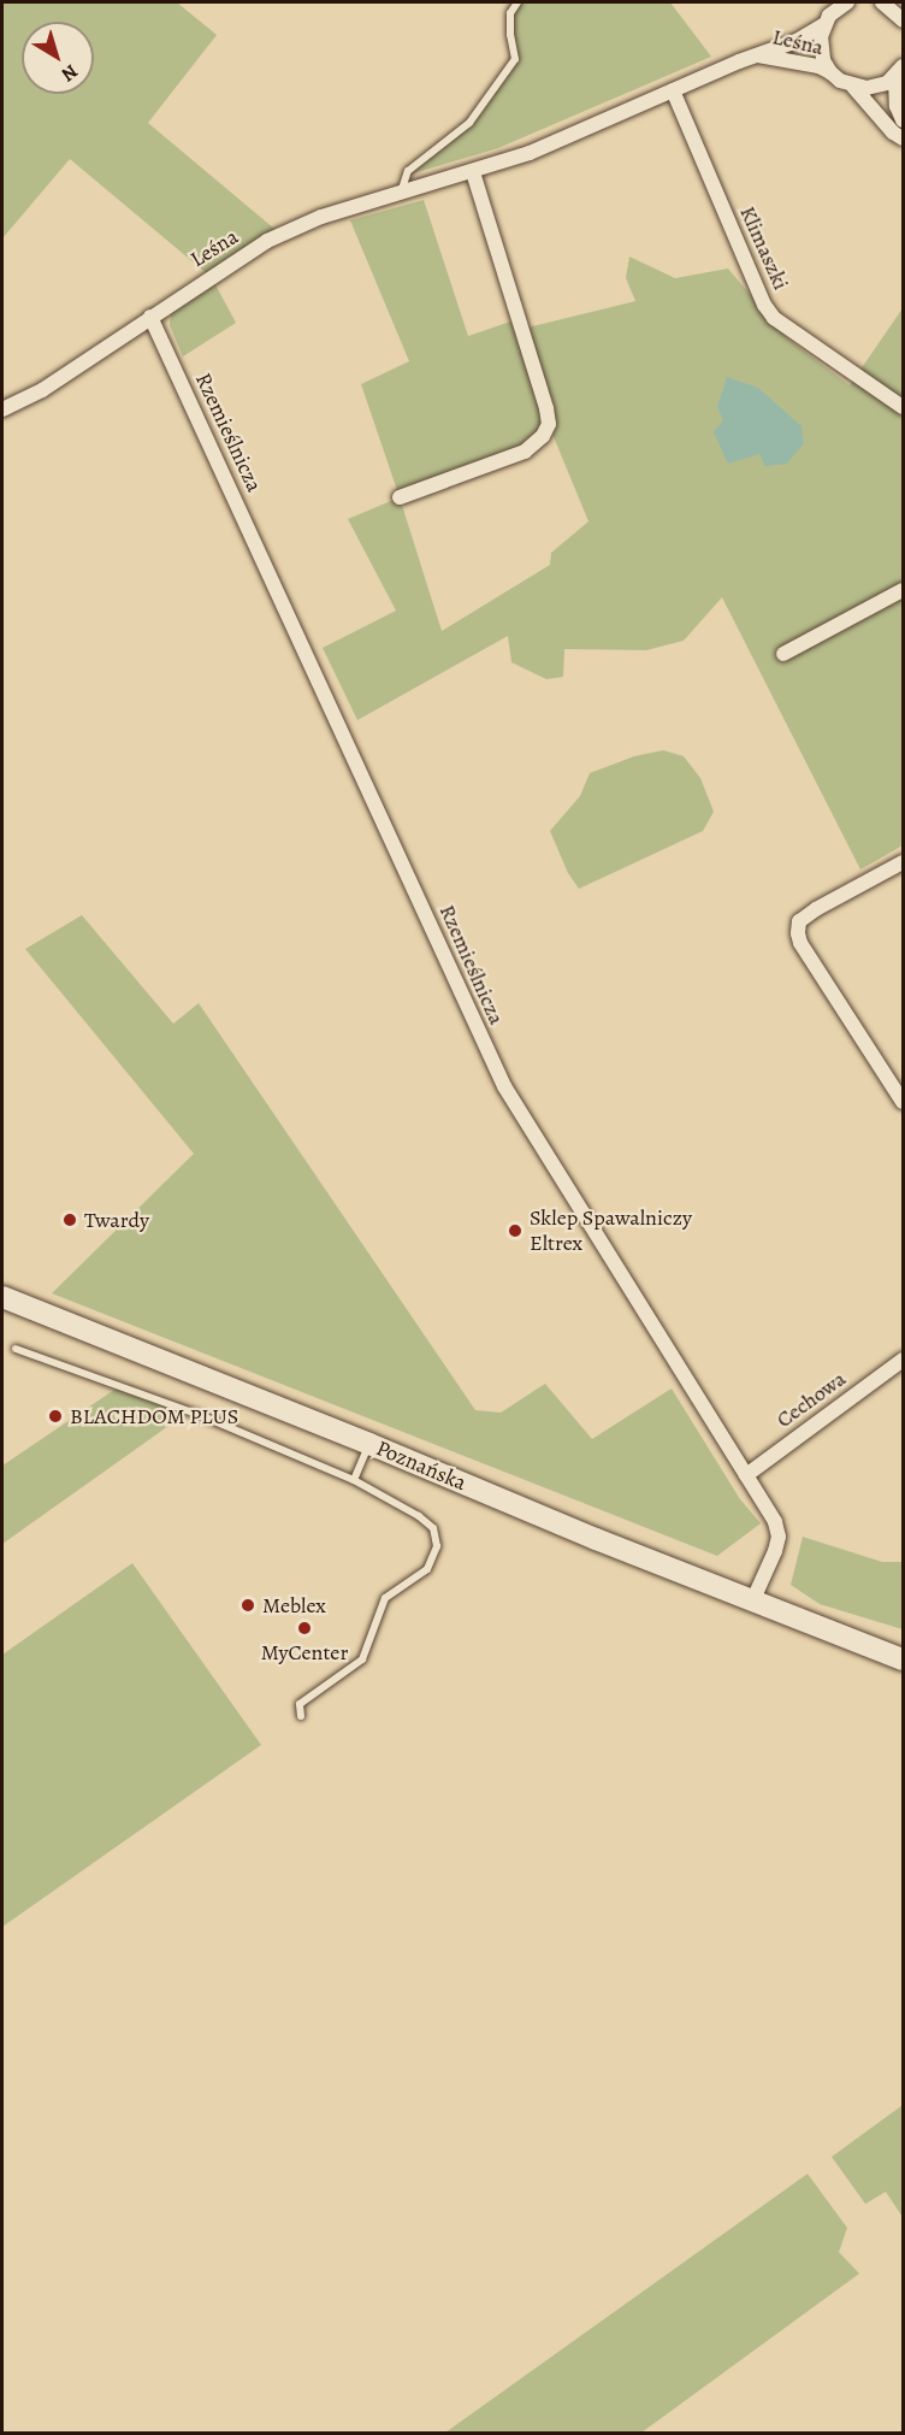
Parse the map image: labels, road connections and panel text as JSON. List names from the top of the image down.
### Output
{
  "streets": {
    "main road": ["Poznańska"],
    "street": [
      "Leśna",
      "Klimaszki",
      "Rzemieślnicza",
      "Cechowa"
    ]
  },
  "crossings": [
    ["Leśna", "Klimaszki"],
    ["Leśna", "Rzemieślnicza"],
    ["Rzemieślnicza", "Cechowa"],
    ["Rzemieślnicza", "Poznańska"]
  ],
  "places": [
    "Twardy",
    "Sklep Spawalniczy Eltrex",
    "BLACHDOM PLUS",
    "Meblex",
    "MyCenter"
  ],
  "north": "bottom right"
}
